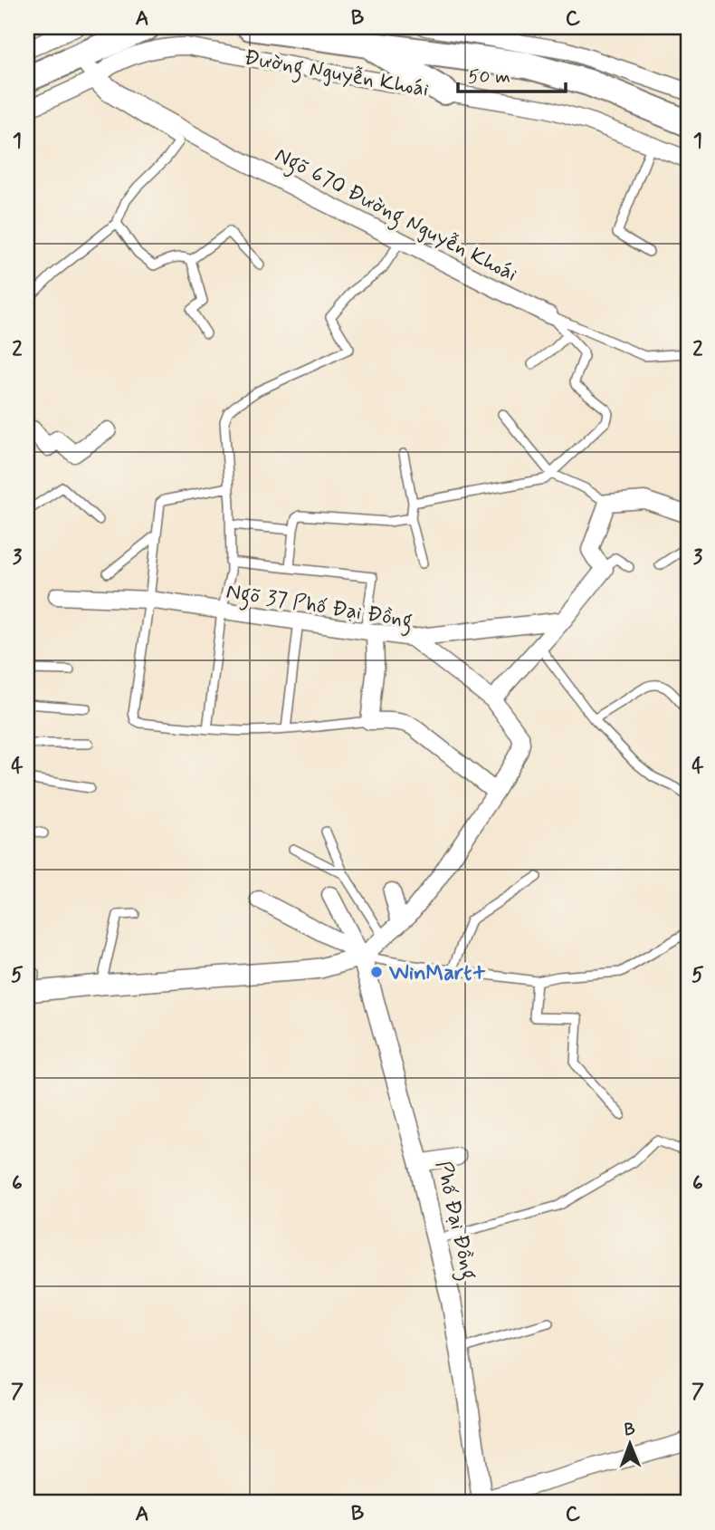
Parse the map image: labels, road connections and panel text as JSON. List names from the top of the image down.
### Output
{
  "streets": {
    "main road": ["Đường Nguyễn Khoái"],
    "street": ["Ngõ 670 Đường Nguyễn Khoái", "Ngõ 37 Phố Đại Đồng", "Phố Đại Đồng"]
  },
  "crossings": [
    ["Đường Nguyễn Khoái", "Ngõ 670 Đường Nguyễn Khoái"]
  ],
  "places": ["WinMart+"],
  "scale_bar": "50 m",
  "north": "top",
  "grid": {
    "columns": ["A", "B", "C"],
    "rows": [
      "1",
      "2",
      "3",
      "4",
      "5",
      "6",
      "7"
    ]
  }
}
